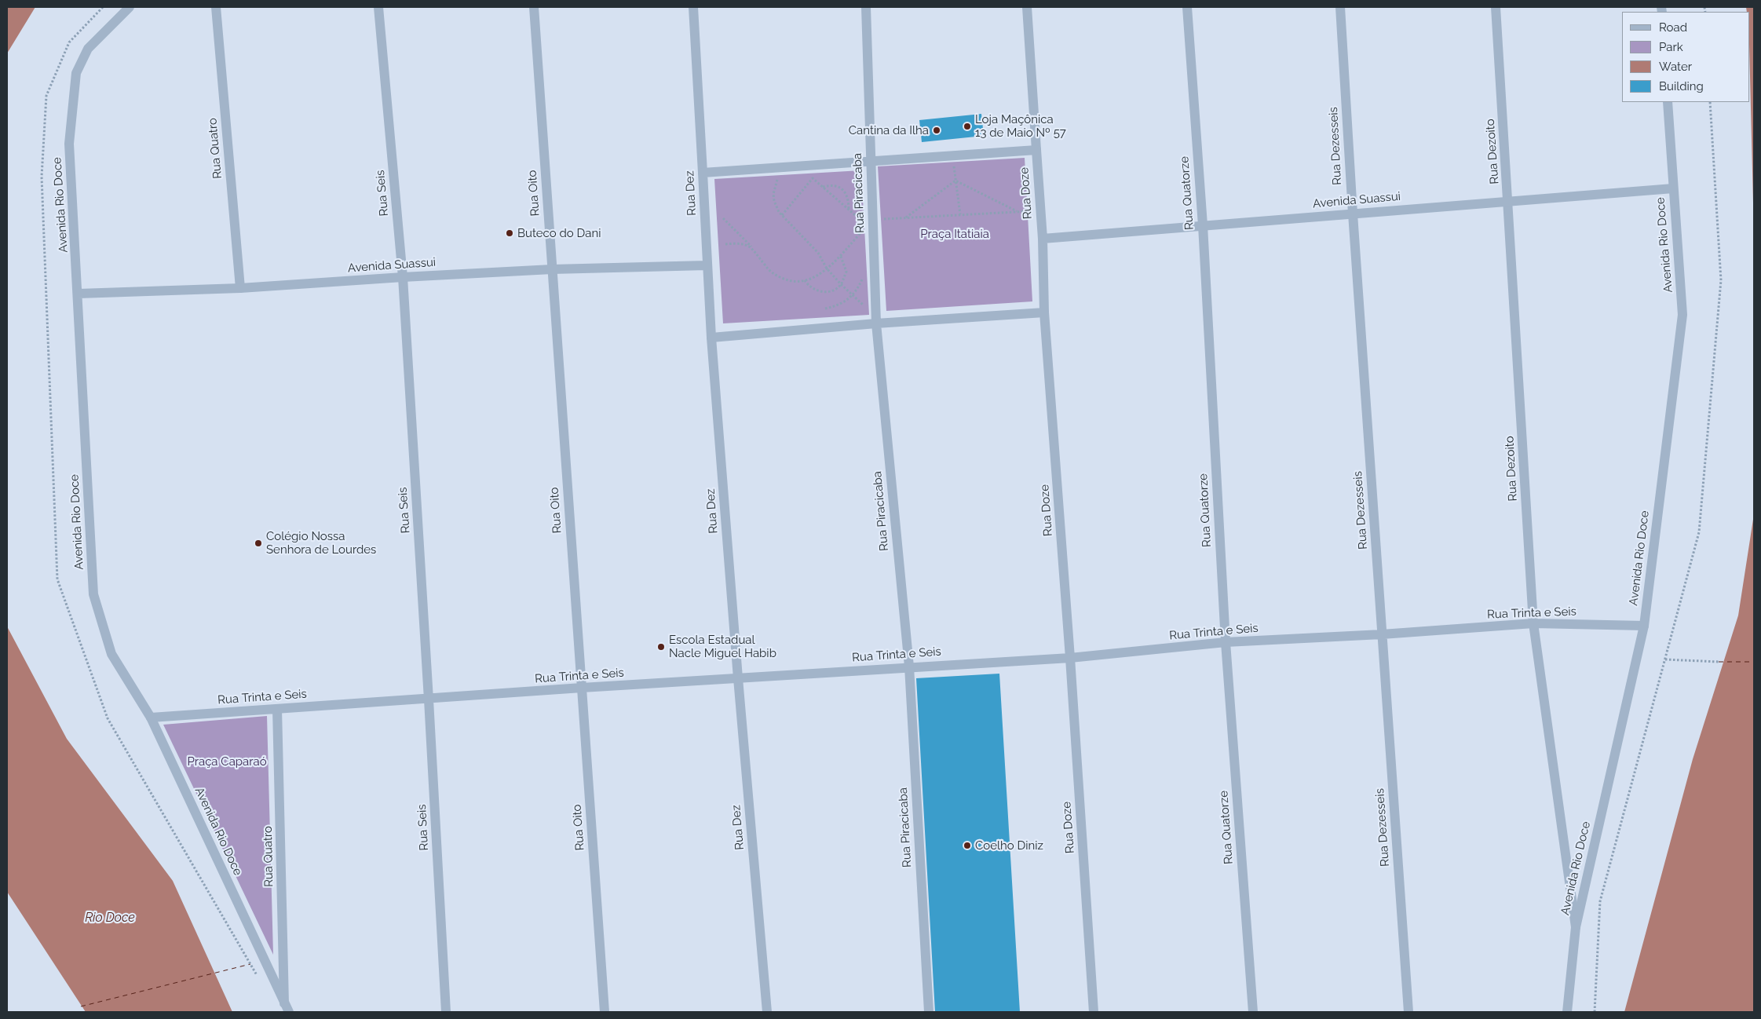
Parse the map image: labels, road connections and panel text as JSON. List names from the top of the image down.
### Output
{
  "streets": {
    "street": [
      "Rua Dezesseis",
      "Rua Quatro",
      "Rua Dezoito",
      "Rua Seis",
      "Rua Oito",
      "Rua Dez",
      "Rua Piracicaba",
      "Rua Doze",
      "Rua Quatorze",
      "Avenida Suassui",
      "Avenida Rio Doce",
      "Rua Trinta e Seis"
    ]
  },
  "crossings": [
    ["Rua Dezesseis", "Avenida Suassui"],
    ["Rua Dezesseis", "Rua Trinta e Seis"],
    ["Rua Quatro", "Avenida Suassui"],
    ["Rua Quatro", "Avenida Rio Doce"],
    ["Rua Quatro", "Rua Trinta e Seis"],
    ["Rua Dezoito", "Avenida Suassui"],
    ["Rua Dezoito", "Avenida Rio Doce"],
    ["Rua Dezoito", "Rua Trinta e Seis"],
    ["Rua Seis", "Avenida Suassui"],
    ["Rua Seis", "Rua Trinta e Seis"],
    ["Rua Oito", "Avenida Suassui"],
    ["Rua Oito", "Rua Trinta e Seis"],
    ["Rua Dez", "Avenida Suassui"],
    ["Rua Dez", "Rua Trinta e Seis"],
    ["Rua Piracicaba", "Rua Trinta e Seis"],
    ["Rua Doze", "Avenida Suassui"],
    ["Rua Doze", "Rua Trinta e Seis"],
    ["Rua Quatorze", "Avenida Suassui"],
    ["Rua Quatorze", "Rua Trinta e Seis"],
    ["Avenida Suassui", "Avenida Rio Doce"],
    ["Avenida Rio Doce", "Rua Trinta e Seis"]
  ],
  "water": ["Rio Doce"],
  "parks": ["Praça Itatiaia", "Praça Caparaó"],
  "places": [
    "Loja Maçônica 13 de Maio Nº 57",
    "Cantina da Ilha",
    "Buteco do Dani",
    "Colégio Nossa Senhora de Lourdes",
    "Escola Estadual Nacle Miguel Habib",
    "Coelho Diniz"
  ],
  "legend": [
    "Road",
    "Park",
    "Water",
    "Building"
  ]
}
